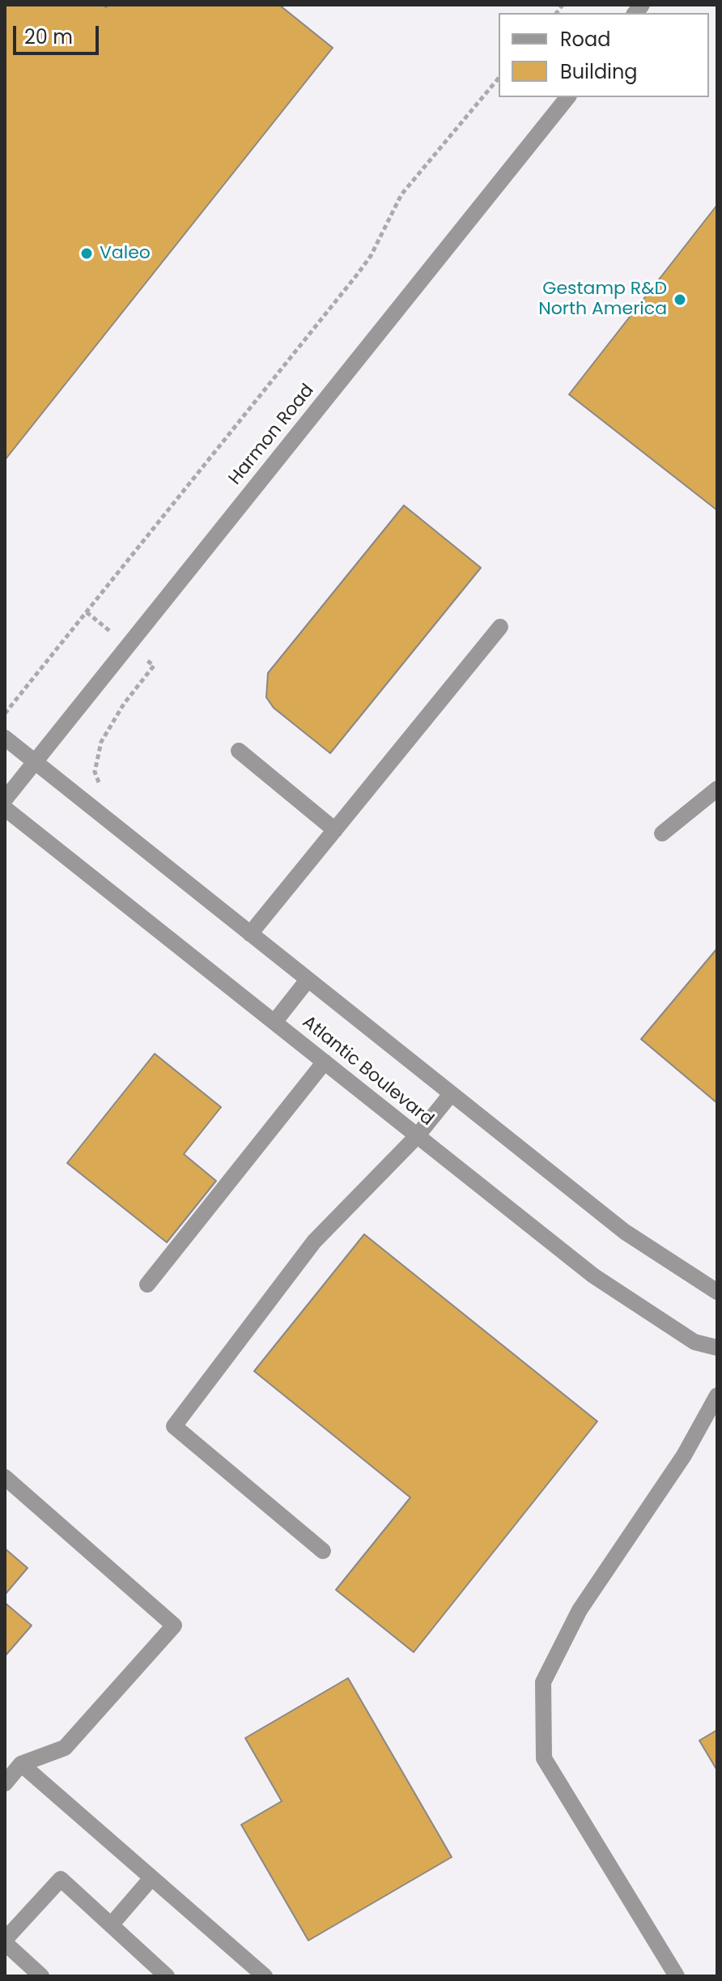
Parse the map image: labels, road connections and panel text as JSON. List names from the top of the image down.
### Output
{
  "streets": {
    "street": ["Harmon Road", "Atlantic Boulevard"]
  },
  "crossings": [
    ["Harmon Road", "Atlantic Boulevard"]
  ],
  "places": ["Valeo", "Gestamp R&D North America"],
  "legend": ["Road", "Building"],
  "scale_bar": "20 m"
}
